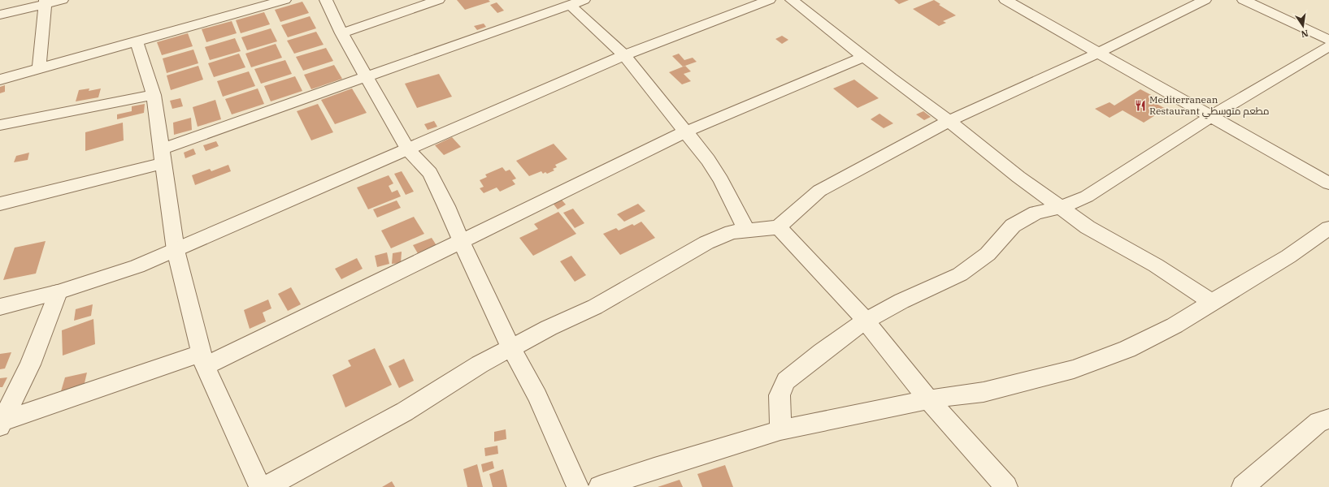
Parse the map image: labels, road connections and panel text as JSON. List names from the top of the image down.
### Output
{
  "places": {
    "restaurant": ["Mediterranean Restaurant مطعم متوسطي"]
  },
  "north": "bottom"
}
